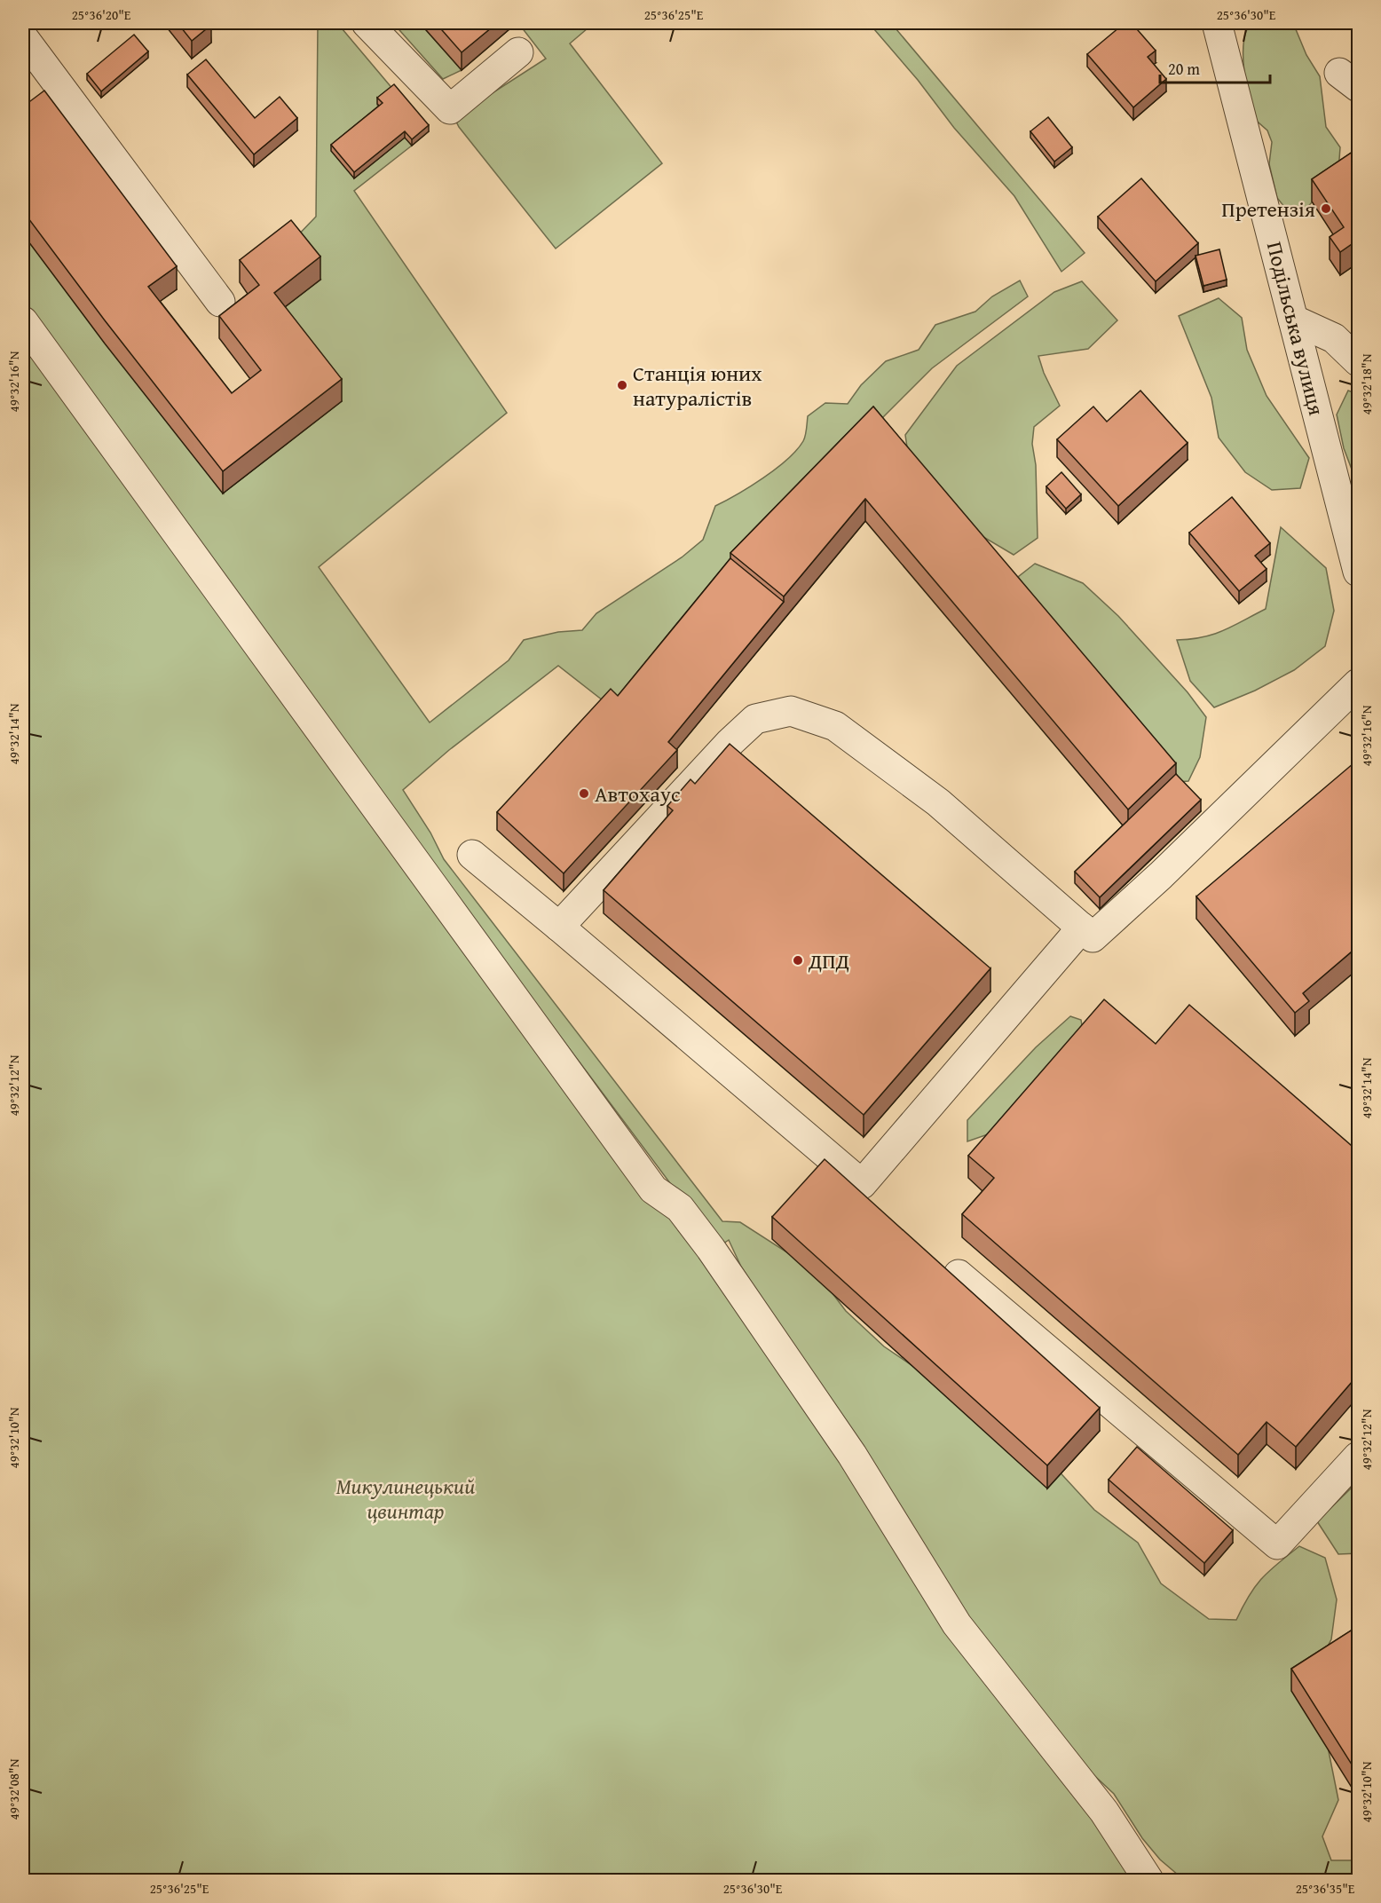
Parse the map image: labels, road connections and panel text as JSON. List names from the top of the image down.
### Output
{
  "streets": {
    "street": ["Подільська вулиця"]
  },
  "parks": ["Микулинецький цвинтар"],
  "places": [
    "Претензія",
    "Станція юних натуралістів",
    "Автохаус",
    "ДПД"
  ],
  "scale_bar": "20 m",
  "coordinates": [
    "25°36'20\"E",
    "25°36'25\"E",
    "25°36'30\"E",
    "49°32'16\"N",
    "49°32'18\"N",
    "49°32'14\"N",
    "49°32'12\"N",
    "49°32'10\"N",
    "49°32'08\"N",
    "25°36'35\"E"
  ]
}
